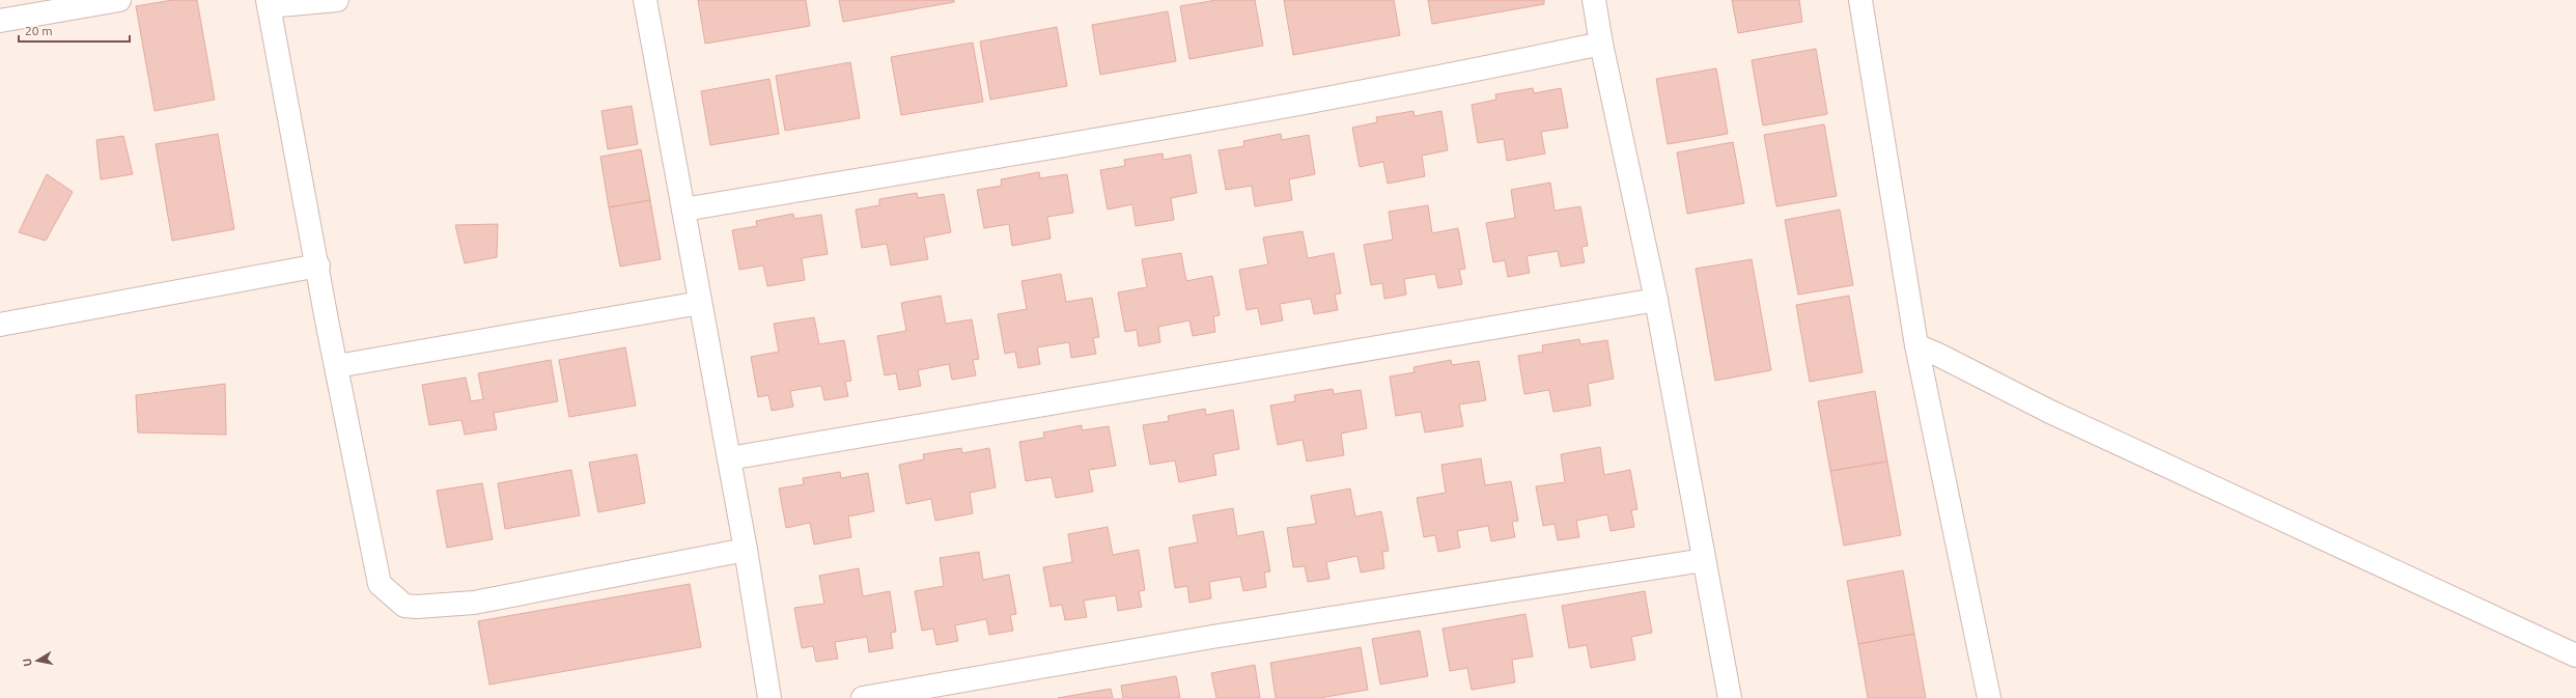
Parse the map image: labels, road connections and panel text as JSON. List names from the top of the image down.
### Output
{
  "scale_bar": "20 m",
  "north": "left"
}
